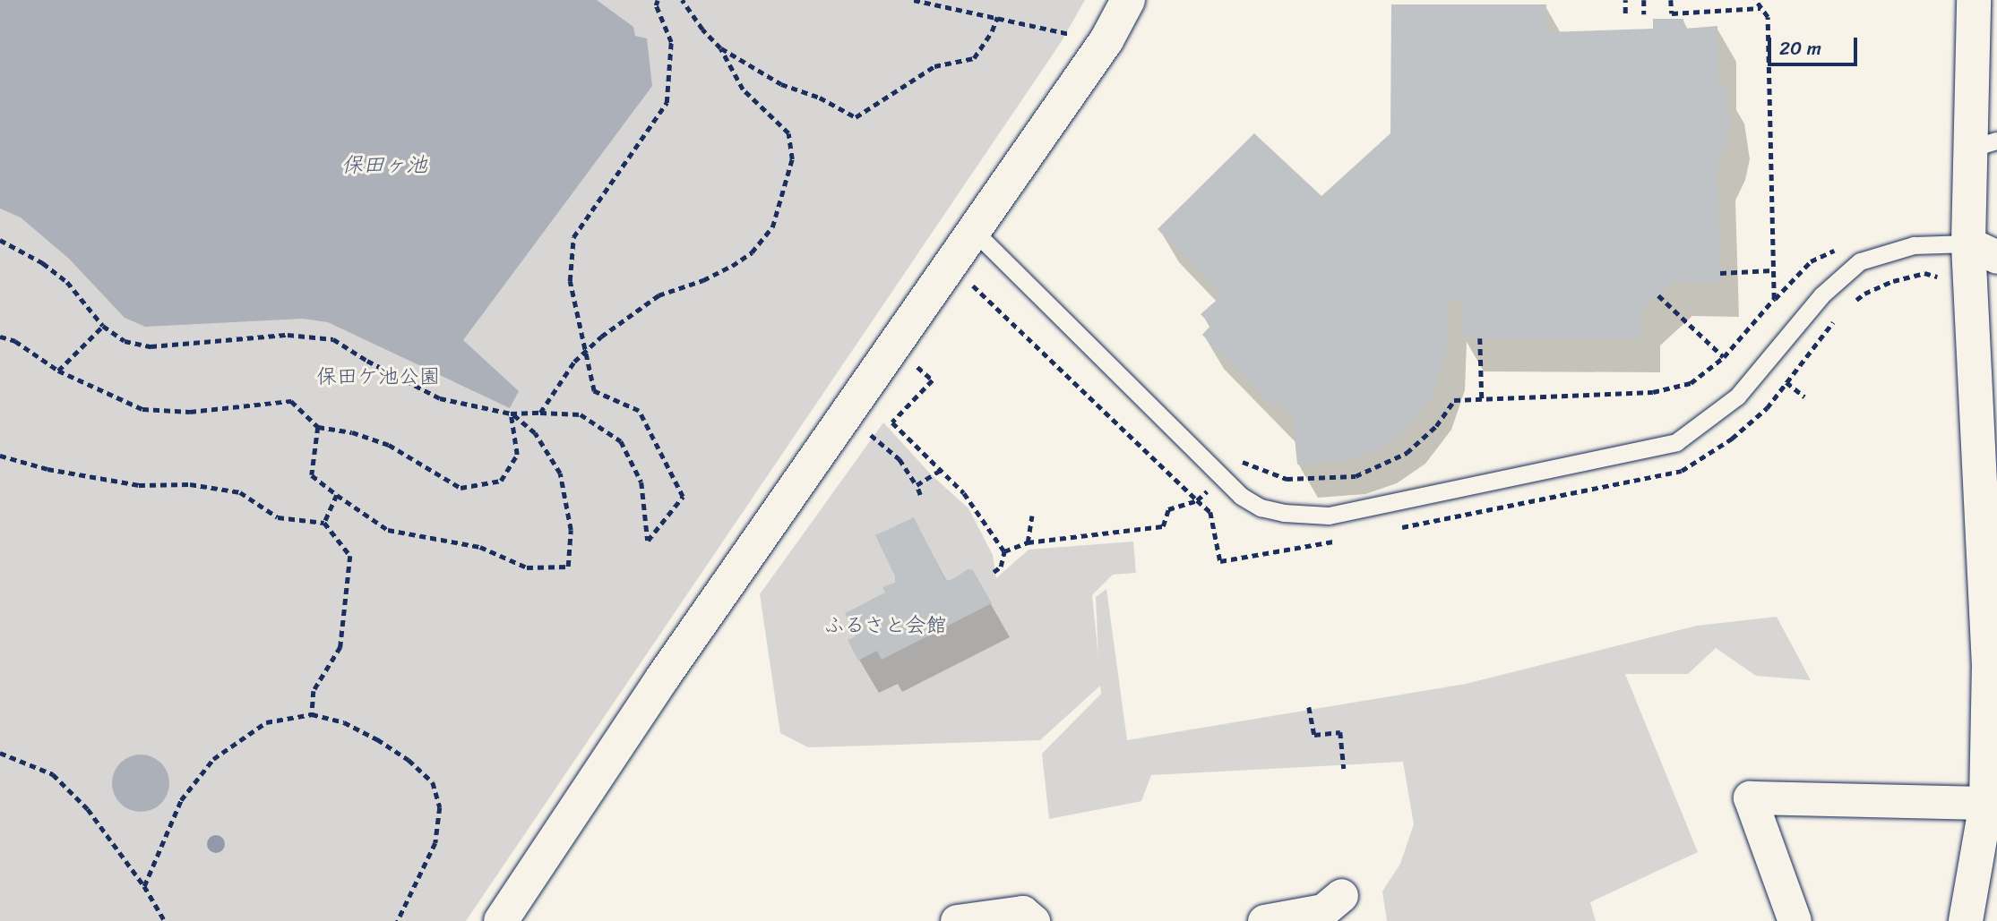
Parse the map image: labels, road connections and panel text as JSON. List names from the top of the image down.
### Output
{
  "water": ["保田ヶ池"],
  "parks": ["保田ケ池公園", "ふるさと会館"],
  "scale_bar": "20 m"
}
